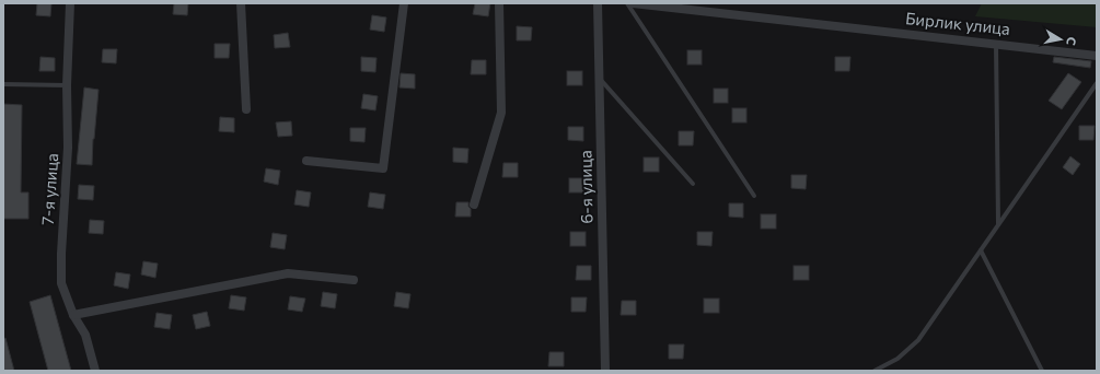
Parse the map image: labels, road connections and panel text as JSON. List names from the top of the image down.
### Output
{
  "streets": {
    "street": ["Бирлик улица", "6-я улица", "7-я улица"]
  },
  "north": "right"
}
